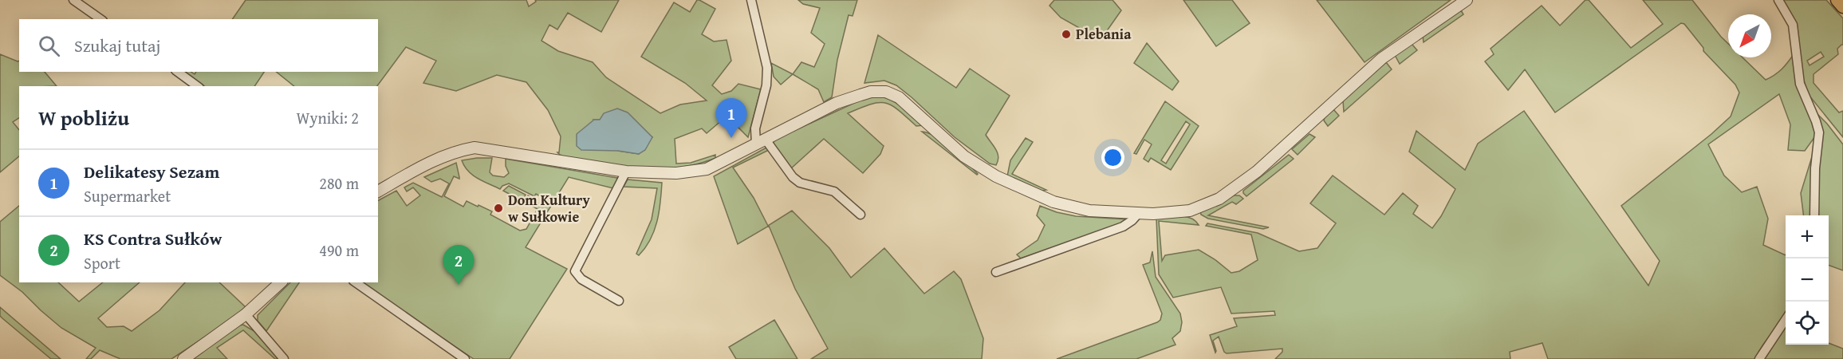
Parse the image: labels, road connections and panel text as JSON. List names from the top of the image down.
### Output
{
  "places": ["Plebania", "Dom Kultury w Sułkowie"],
  "north": "bottom left",
  "page": {
    "search": "Szukaj tutaj",
    "heading": ["W pobliżu", "Wyniki: 2"],
    "pins": ["1", "2"],
    "list": [
      {
        "mark": "1",
        "name": "Delikatesy Sezam",
        "note": "Supermarket",
        "value": "280 m"
      },
      {
        "mark": "2",
        "name": "KS Contra Sułków",
        "note": "Sport",
        "value": "490 m"
      }
    ],
    "map_buttons": ["+", "−"]
  }
}
